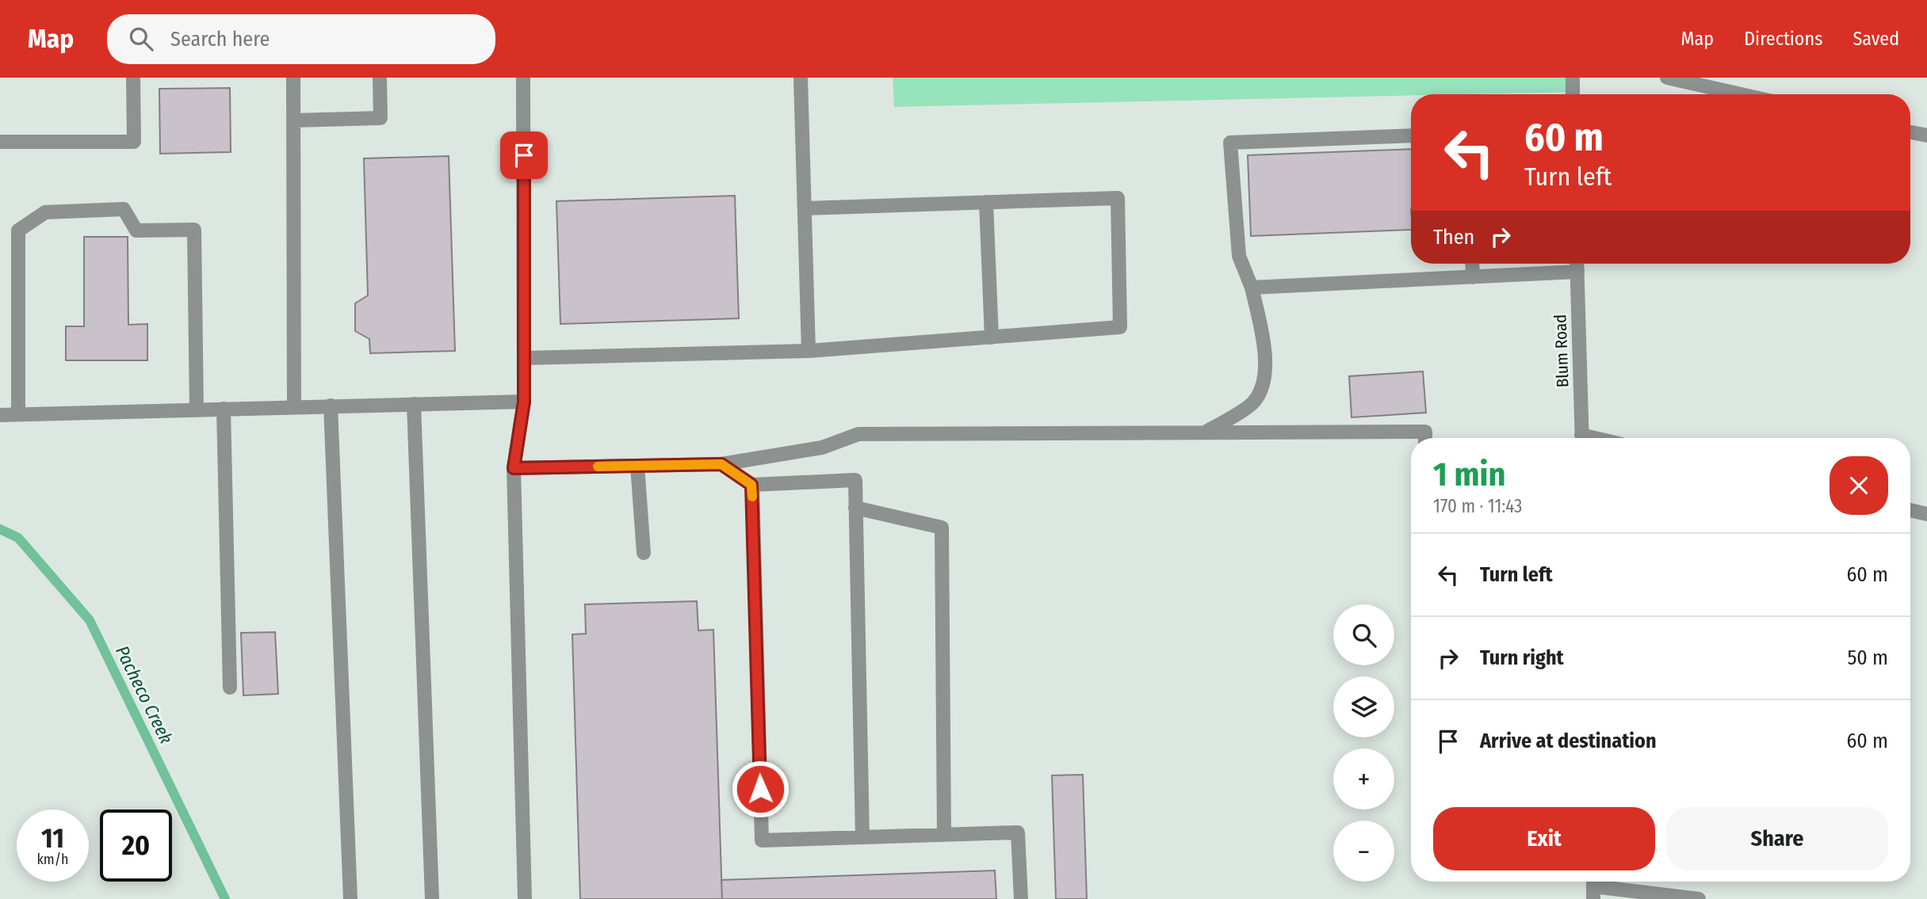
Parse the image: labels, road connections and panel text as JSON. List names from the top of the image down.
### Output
{
  "streets": {
    "street": ["Blum Road"]
  },
  "water": ["Pacheco Creek"],
  "page": {
    "header": "Map",
    "search": "Search here",
    "nav": ["Map", "Directions", "Saved"],
    "turn": ["60 m", "Turn left"],
    "then": "Then",
    "heading": ["1 min", "170 m · 11:43"],
    "list": [
      {
        "name": "Turn left",
        "value": "60 m"
      },
      {
        "name": "Turn right",
        "value": "50 m"
      },
      {
        "name": "Arrive at destination",
        "value": "60 m"
      }
    ],
    "map_buttons": ["+", "−"],
    "buttons": ["Exit", "Share"],
    "speed": "11 km/h",
    "limit": "20"
  }
}
